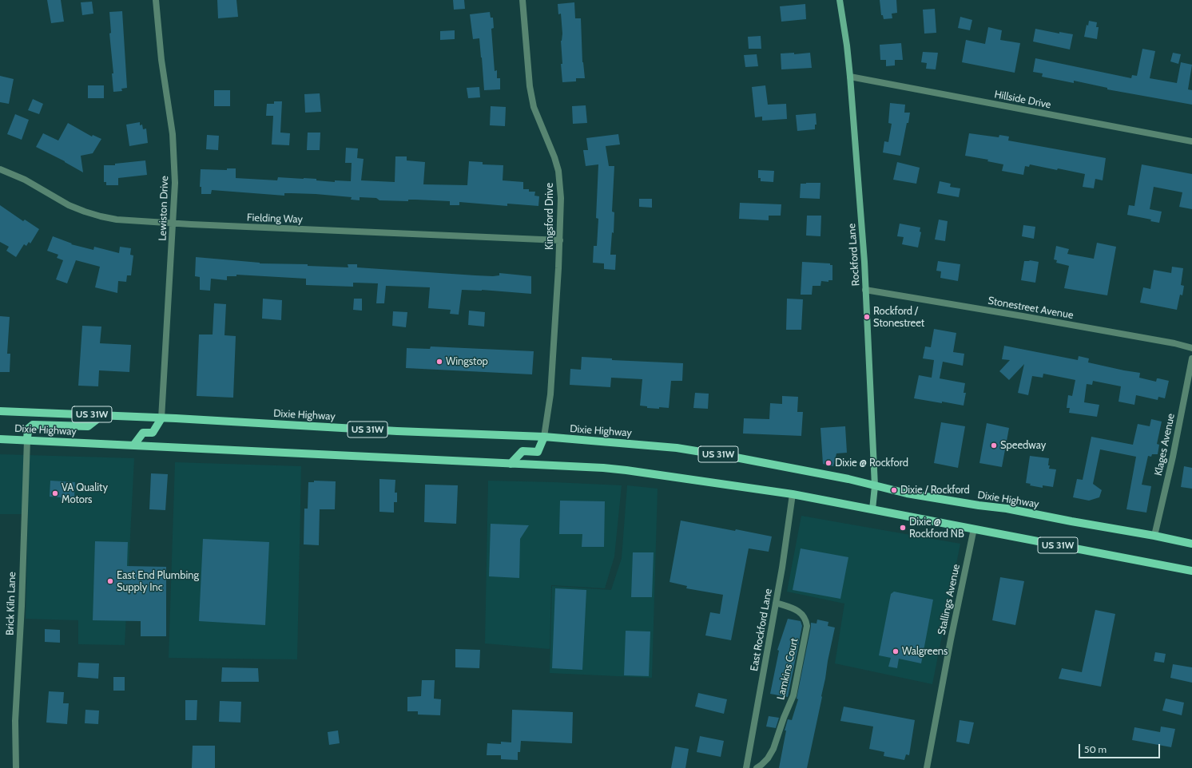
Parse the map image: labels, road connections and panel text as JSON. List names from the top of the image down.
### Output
{
  "streets": {
    "main road": ["Rockford Lane", "US 31W", "Dixie Highway"],
    "street": [
      "Hillside Drive",
      "Lewiston Drive",
      "Kingsford Drive",
      "Fielding Way",
      "Stonestreet Avenue",
      "Klages Avenue",
      "Stallings Avenue",
      "Brick Kiln Lane",
      "East Rockford Lane",
      "Lamkins Court"
    ]
  },
  "crossings": [
    ["Hillside Drive", "Rockford Lane"],
    ["Lewiston Drive", "Fielding Way"],
    ["Lewiston Drive", "Dixie Highway"],
    ["Kingsford Drive", "Fielding Way"],
    ["Kingsford Drive", "Dixie Highway"],
    ["Rockford Lane", "Stonestreet Avenue"],
    ["Rockford Lane", "Dixie Highway"],
    ["Dixie Highway", "Klages Avenue"],
    ["Dixie Highway", "Stallings Avenue"],
    ["Dixie Highway", "Brick Kiln Lane"],
    ["Dixie Highway", "East Rockford Lane"],
    ["East Rockford Lane", "Lamkins Court"]
  ],
  "places": [
    "Rockford / Stonestreet",
    "Wingstop",
    "Speedway",
    "Dixie @ Rockford",
    "Dixie / Rockford",
    "VA Quality Motors",
    "Dixie @ Rockford NB",
    "East End Plumbing Supply Inc",
    "Walgreens"
  ],
  "scale_bar": "50 m"
}
